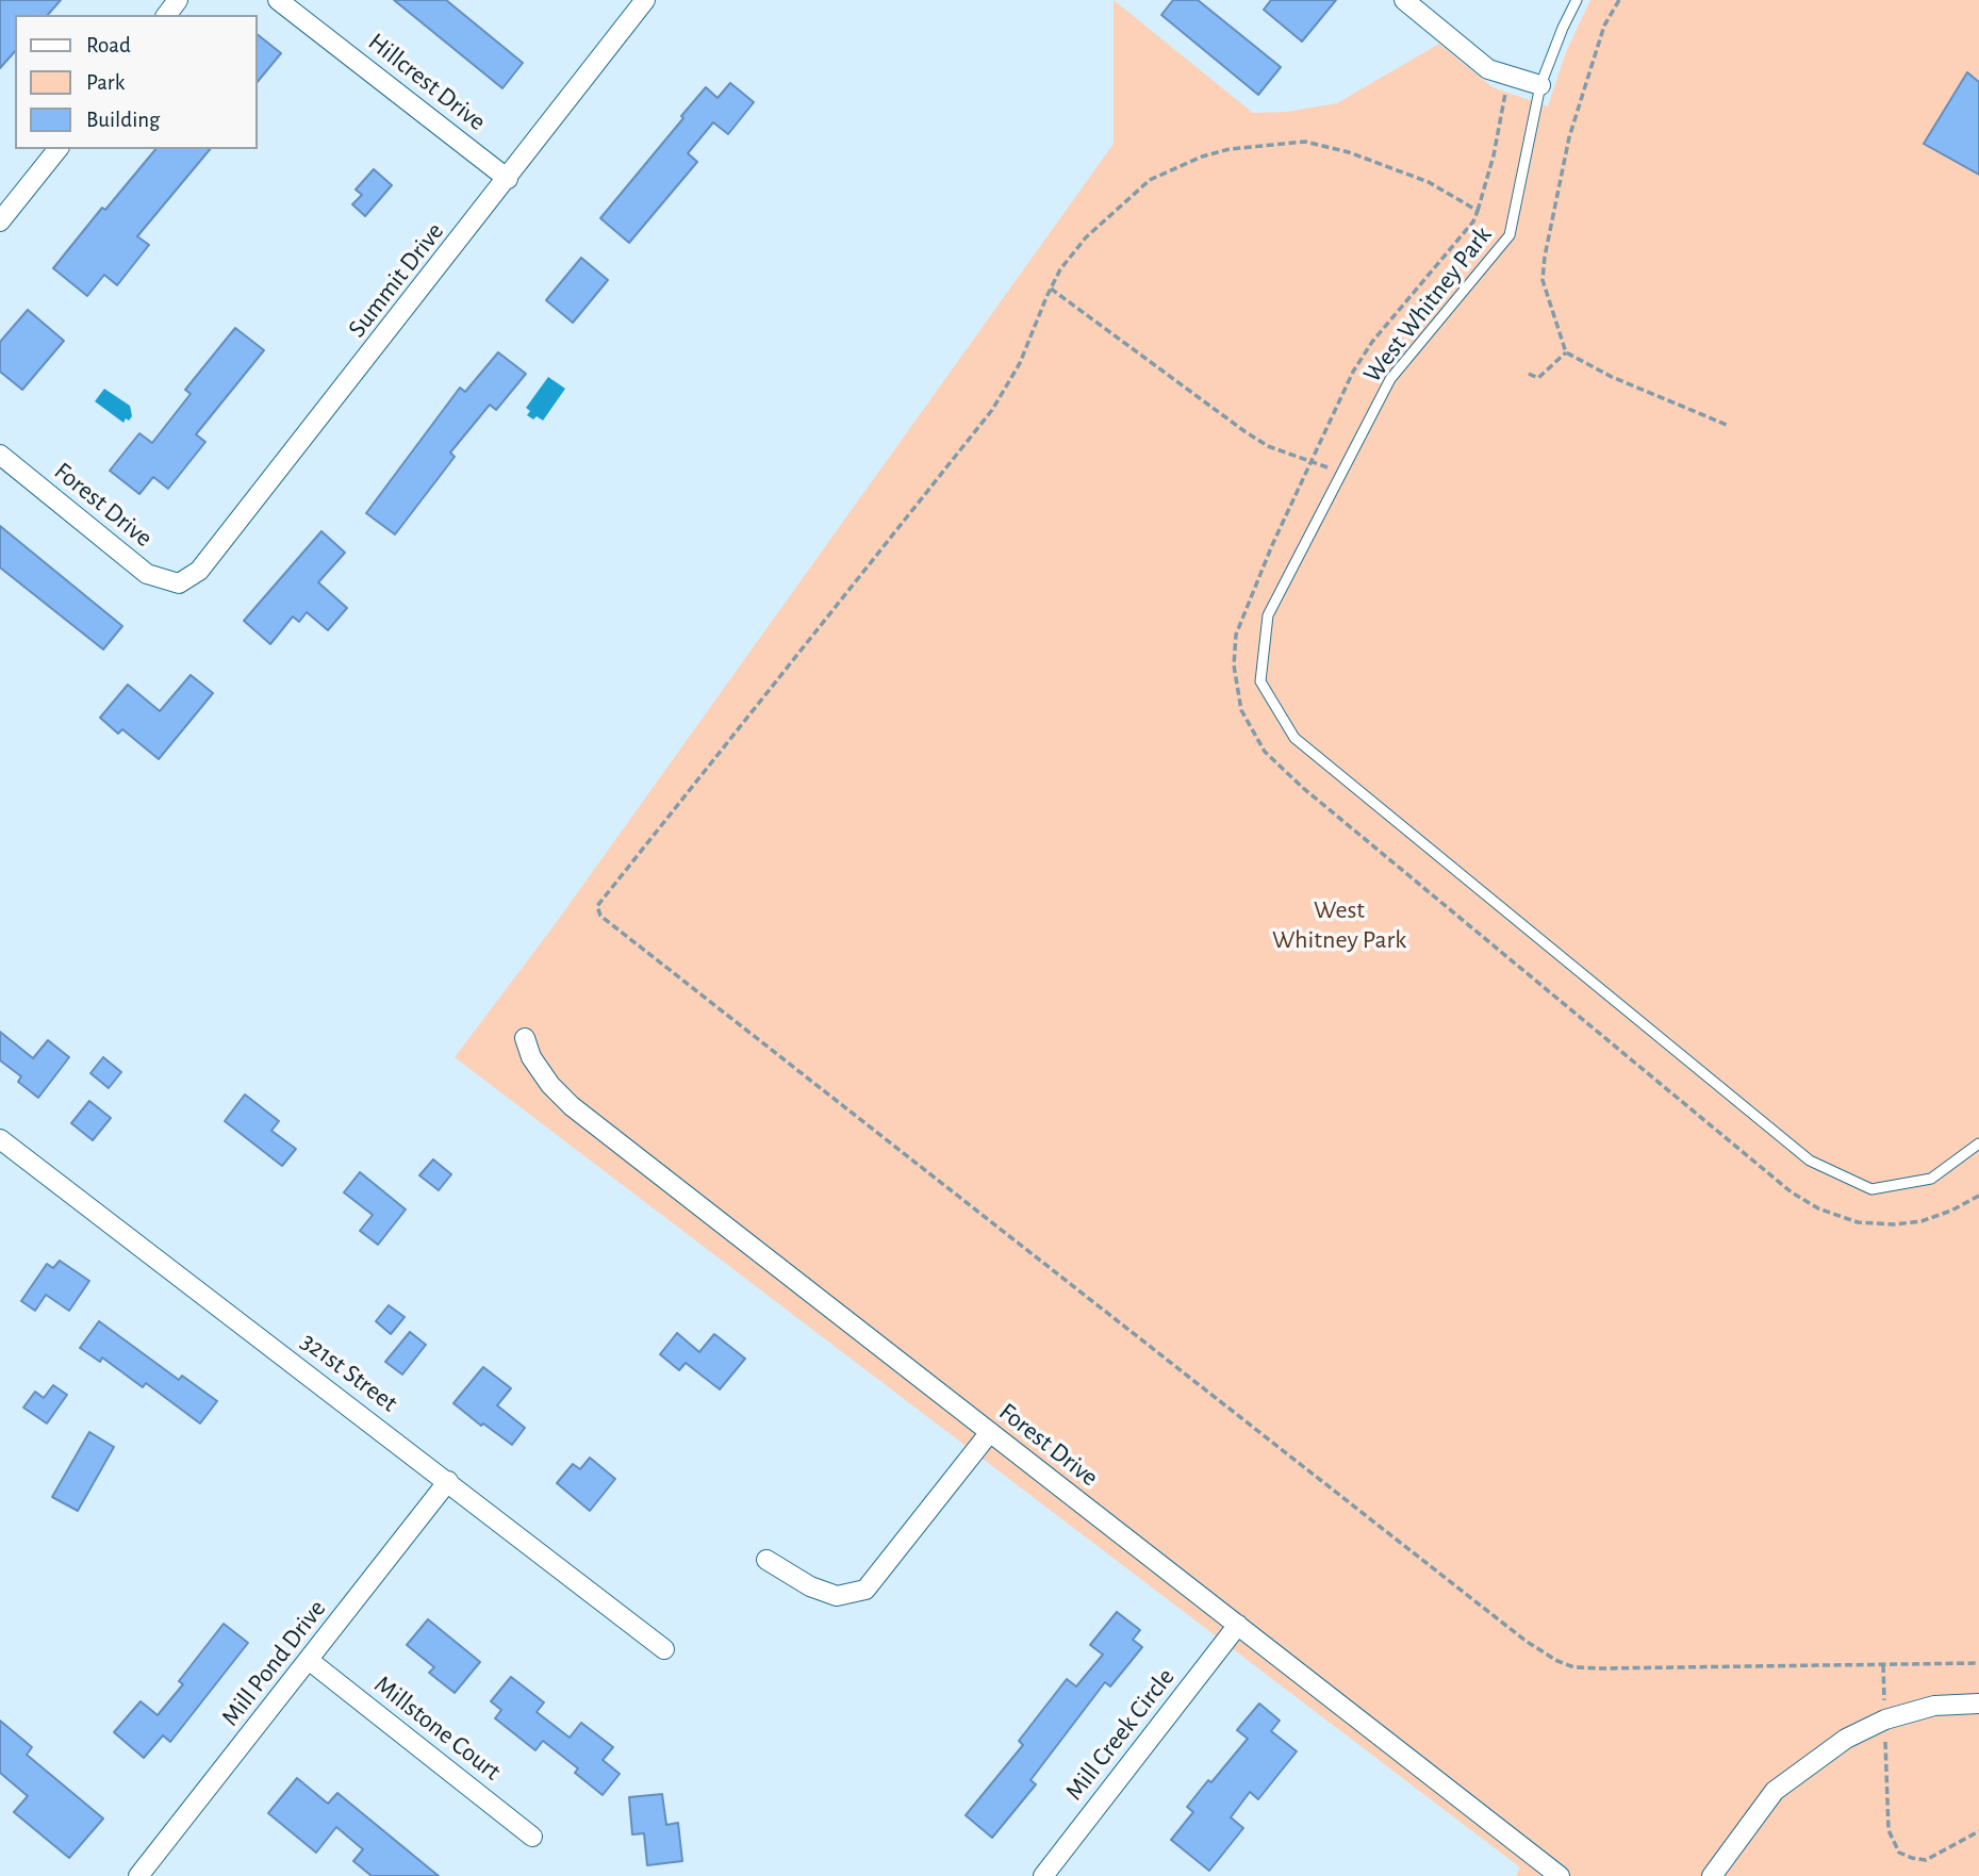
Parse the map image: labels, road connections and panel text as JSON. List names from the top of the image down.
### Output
{
  "streets": {
    "street": [
      "Hillcrest Drive",
      "Summit Drive",
      "Forest Drive",
      "321st Street",
      "Mill Pond Drive",
      "Millstone Court",
      "Mill Creek Circle"
    ],
    "lane": ["West Whitney Park"]
  },
  "crossings": [
    ["Hillcrest Drive", "Summit Drive"],
    ["Summit Drive", "Forest Drive"],
    ["Forest Drive", "Mill Creek Circle"],
    ["321st Street", "Mill Pond Drive"],
    ["Mill Pond Drive", "Millstone Court"]
  ],
  "parks": ["West Whitney Park"],
  "legend": ["Road", "Park", "Building"]
}
